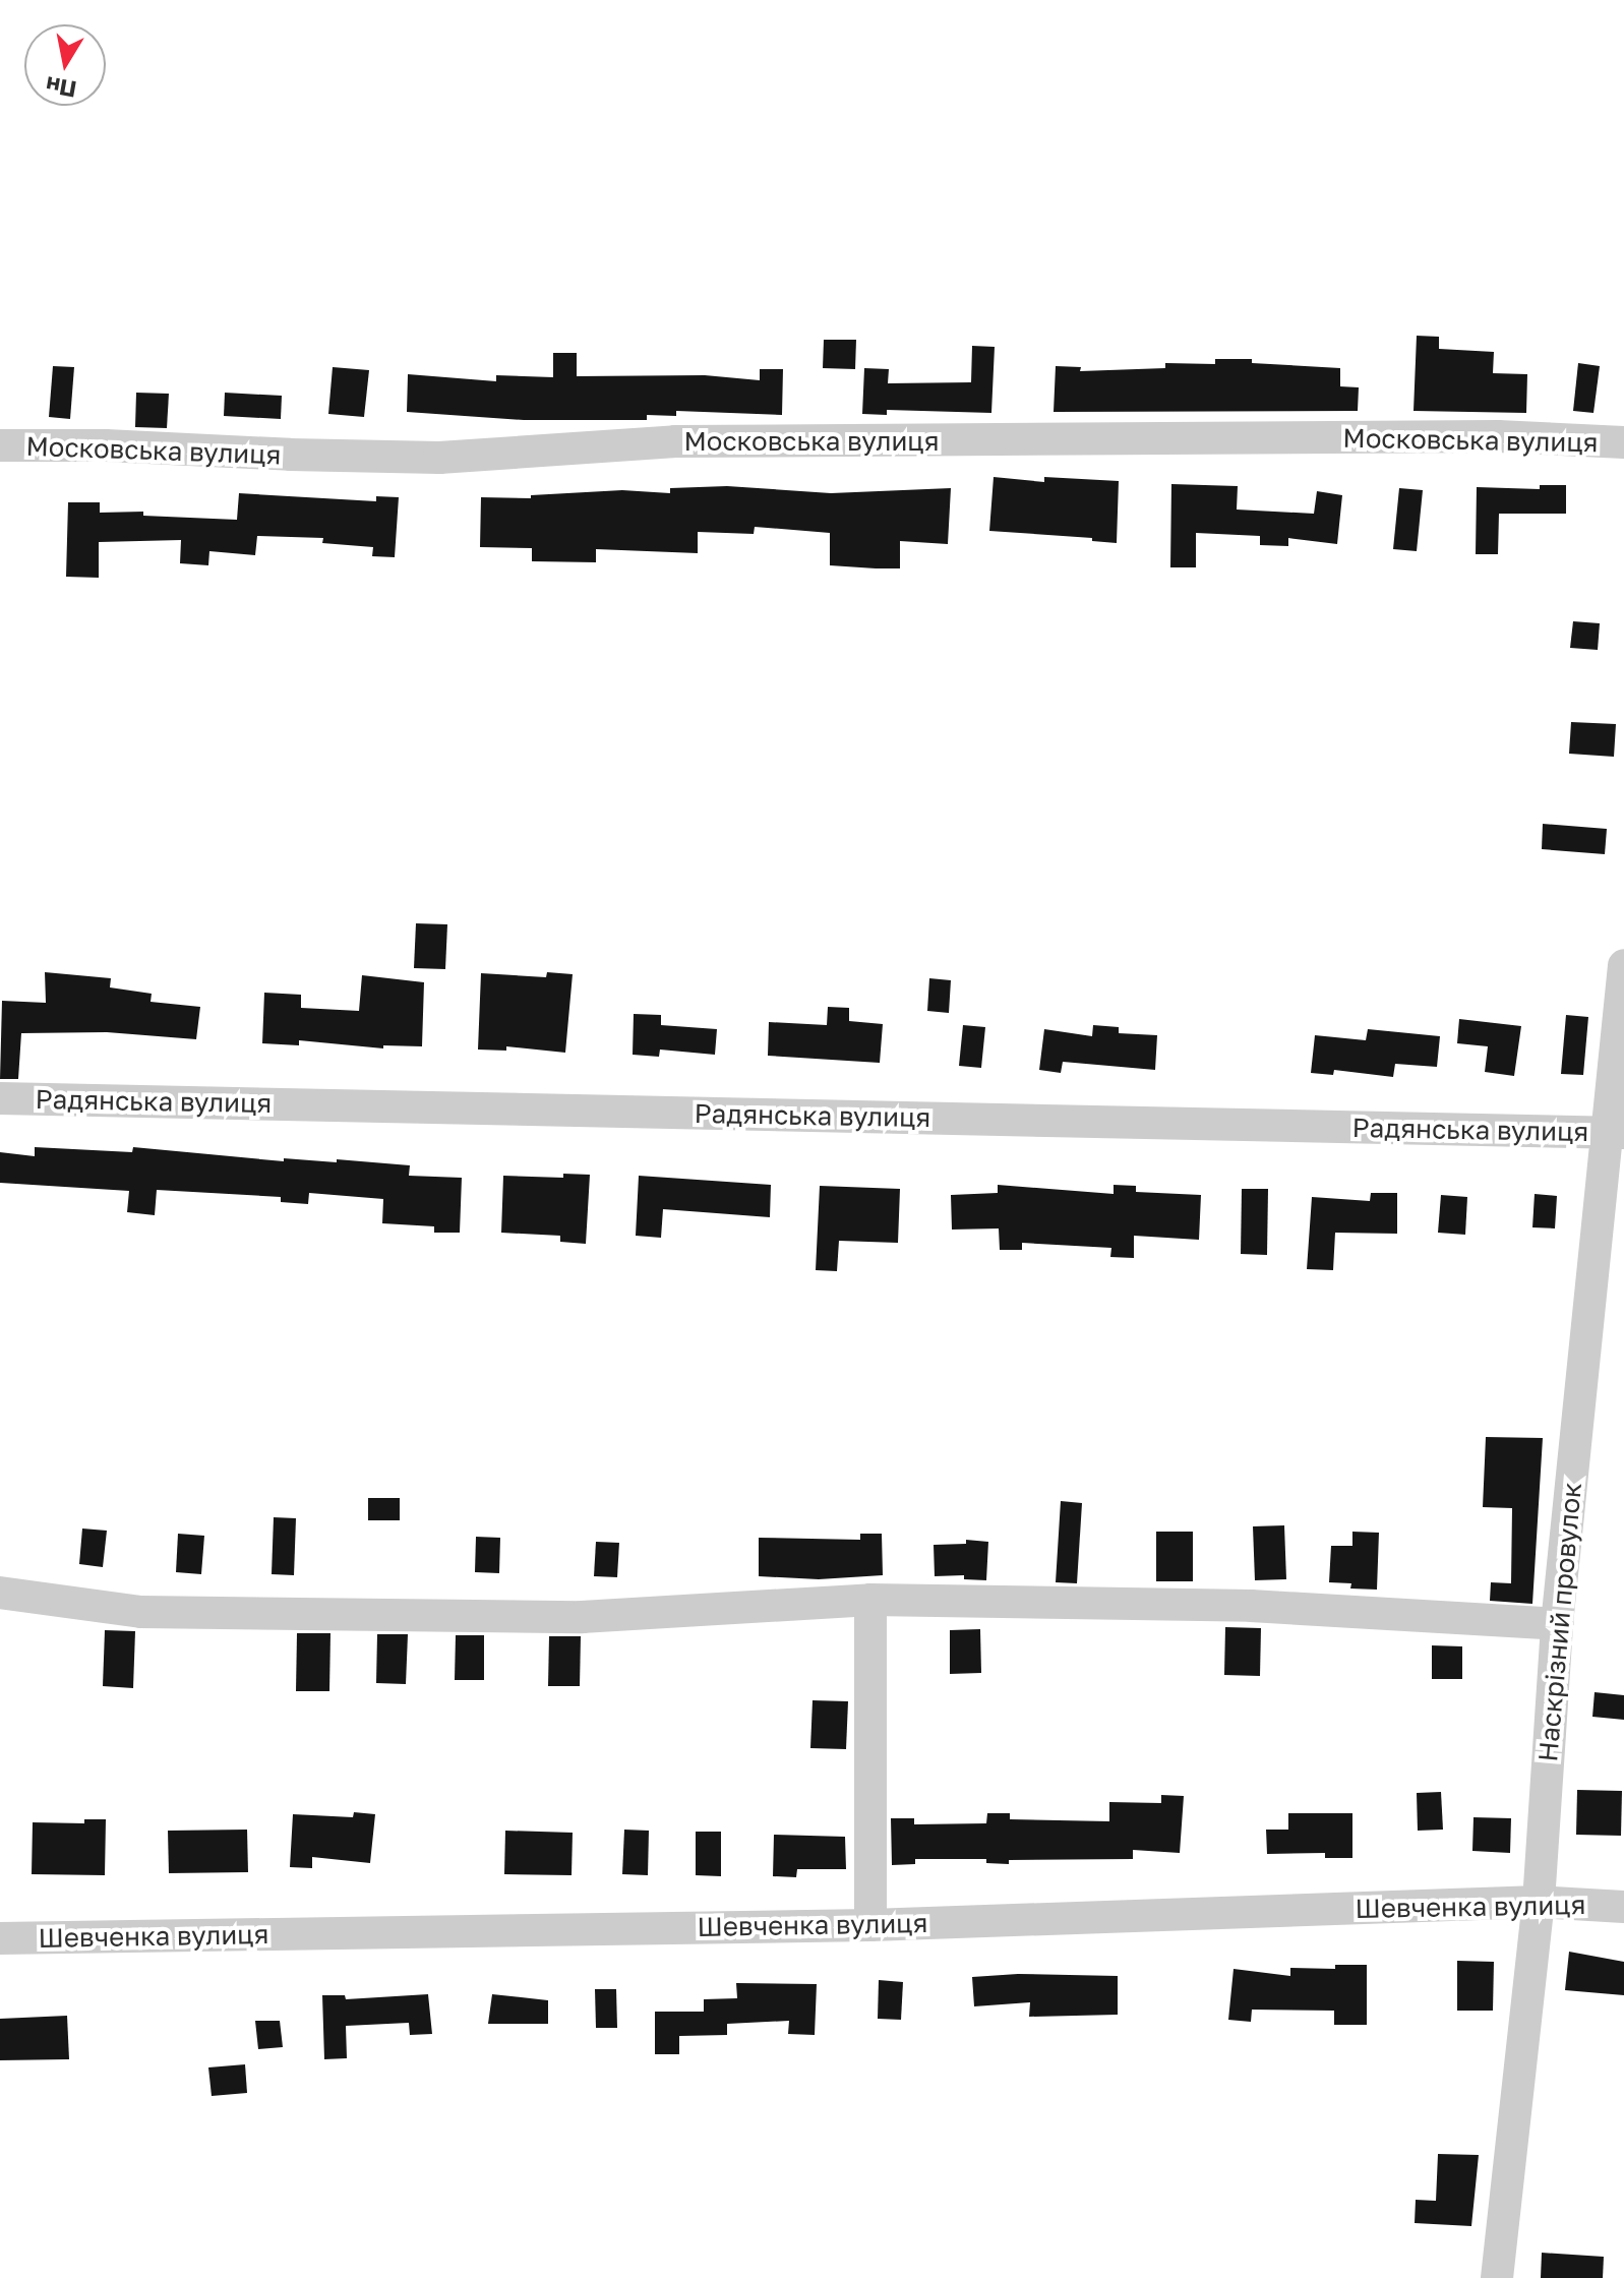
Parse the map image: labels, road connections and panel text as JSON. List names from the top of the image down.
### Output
{
  "streets": {
    "street": [
      "Московська вулиця",
      "Радянська вулиця",
      "Наскрізний провулок",
      "Шевченка вулиця"
    ]
  },
  "crossings": [
    ["Радянська вулиця", "Наскрізний провулок"],
    ["Наскрізний провулок", "Шевченка вулиця"]
  ],
  "north": "bottom"
}
